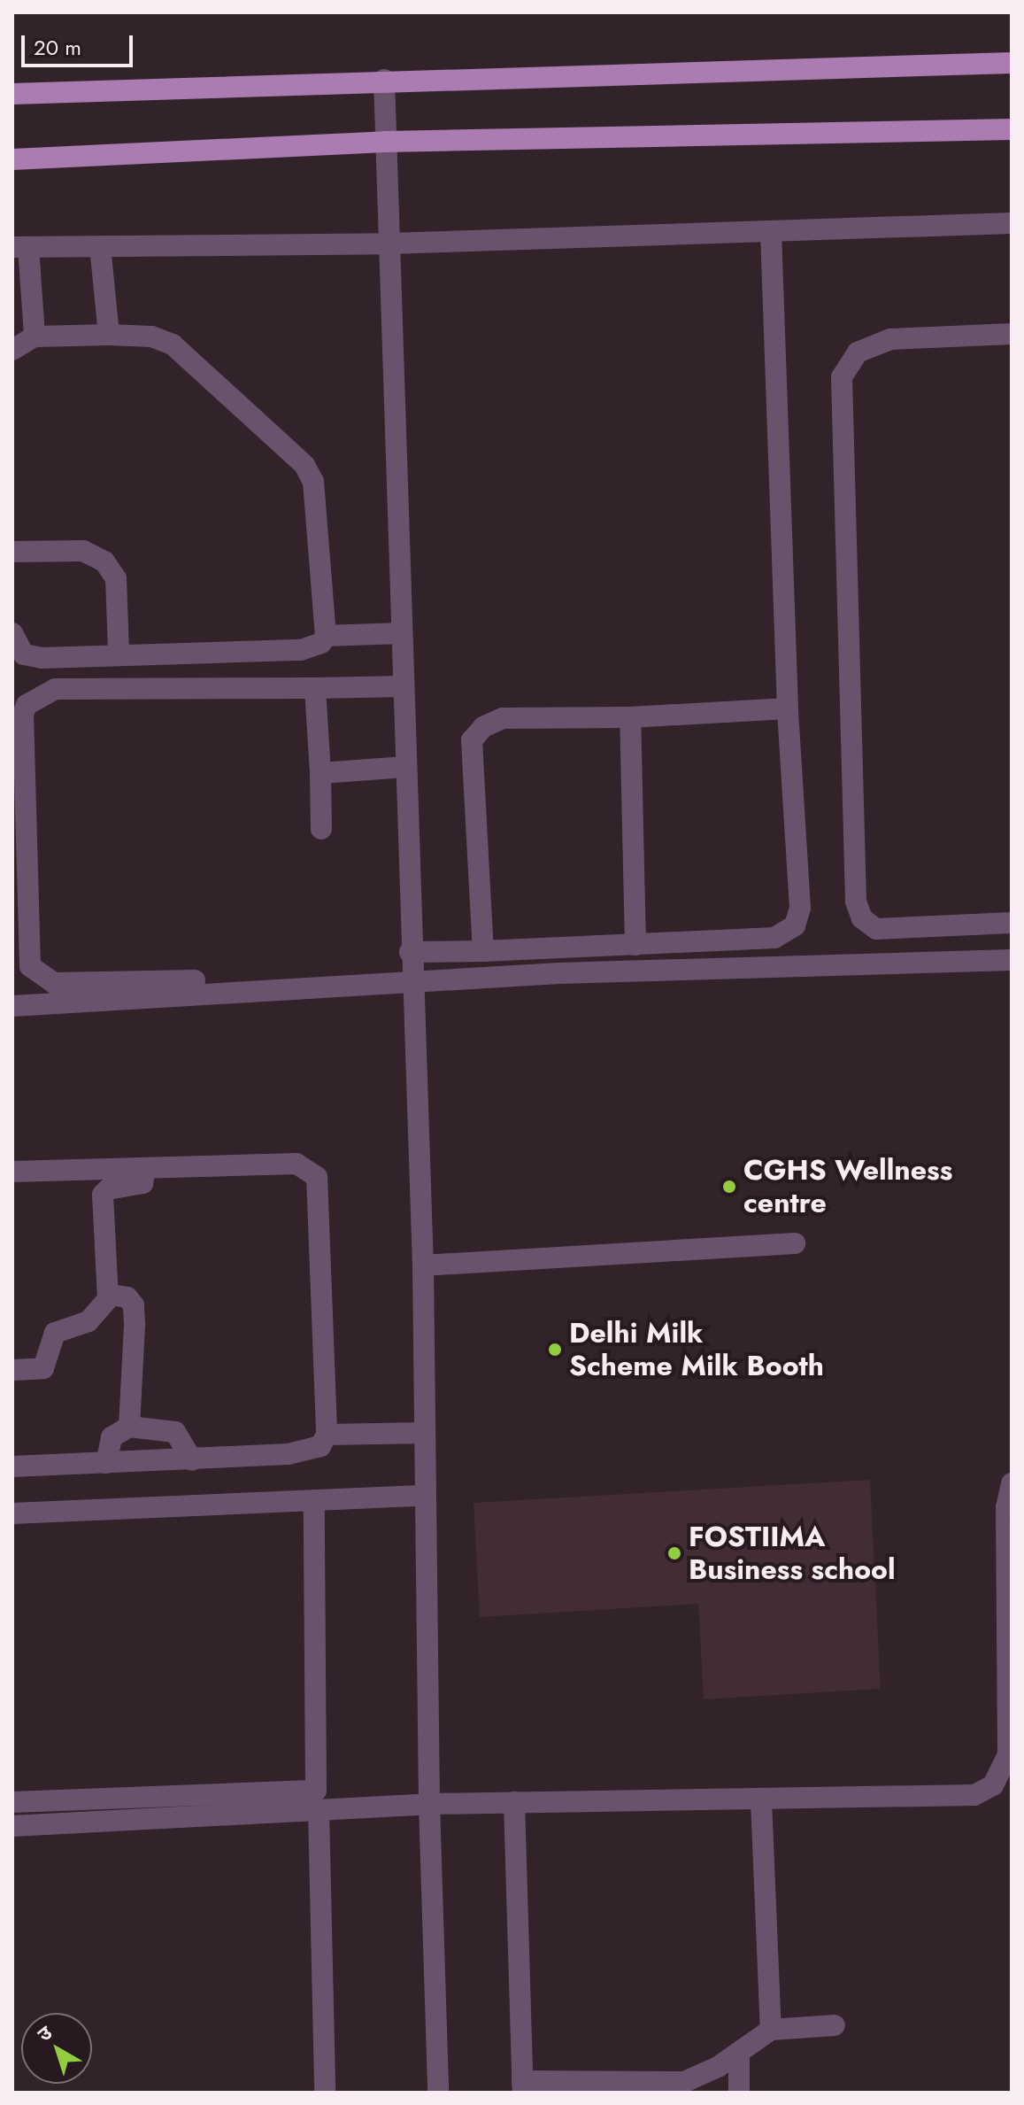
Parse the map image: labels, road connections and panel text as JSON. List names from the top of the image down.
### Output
{
  "places": ["CGHS Wellness centre", "Delhi Milk Scheme Milk Booth", "FOSTIIMA Business school"],
  "scale_bar": "20 m",
  "north": "top left"
}
